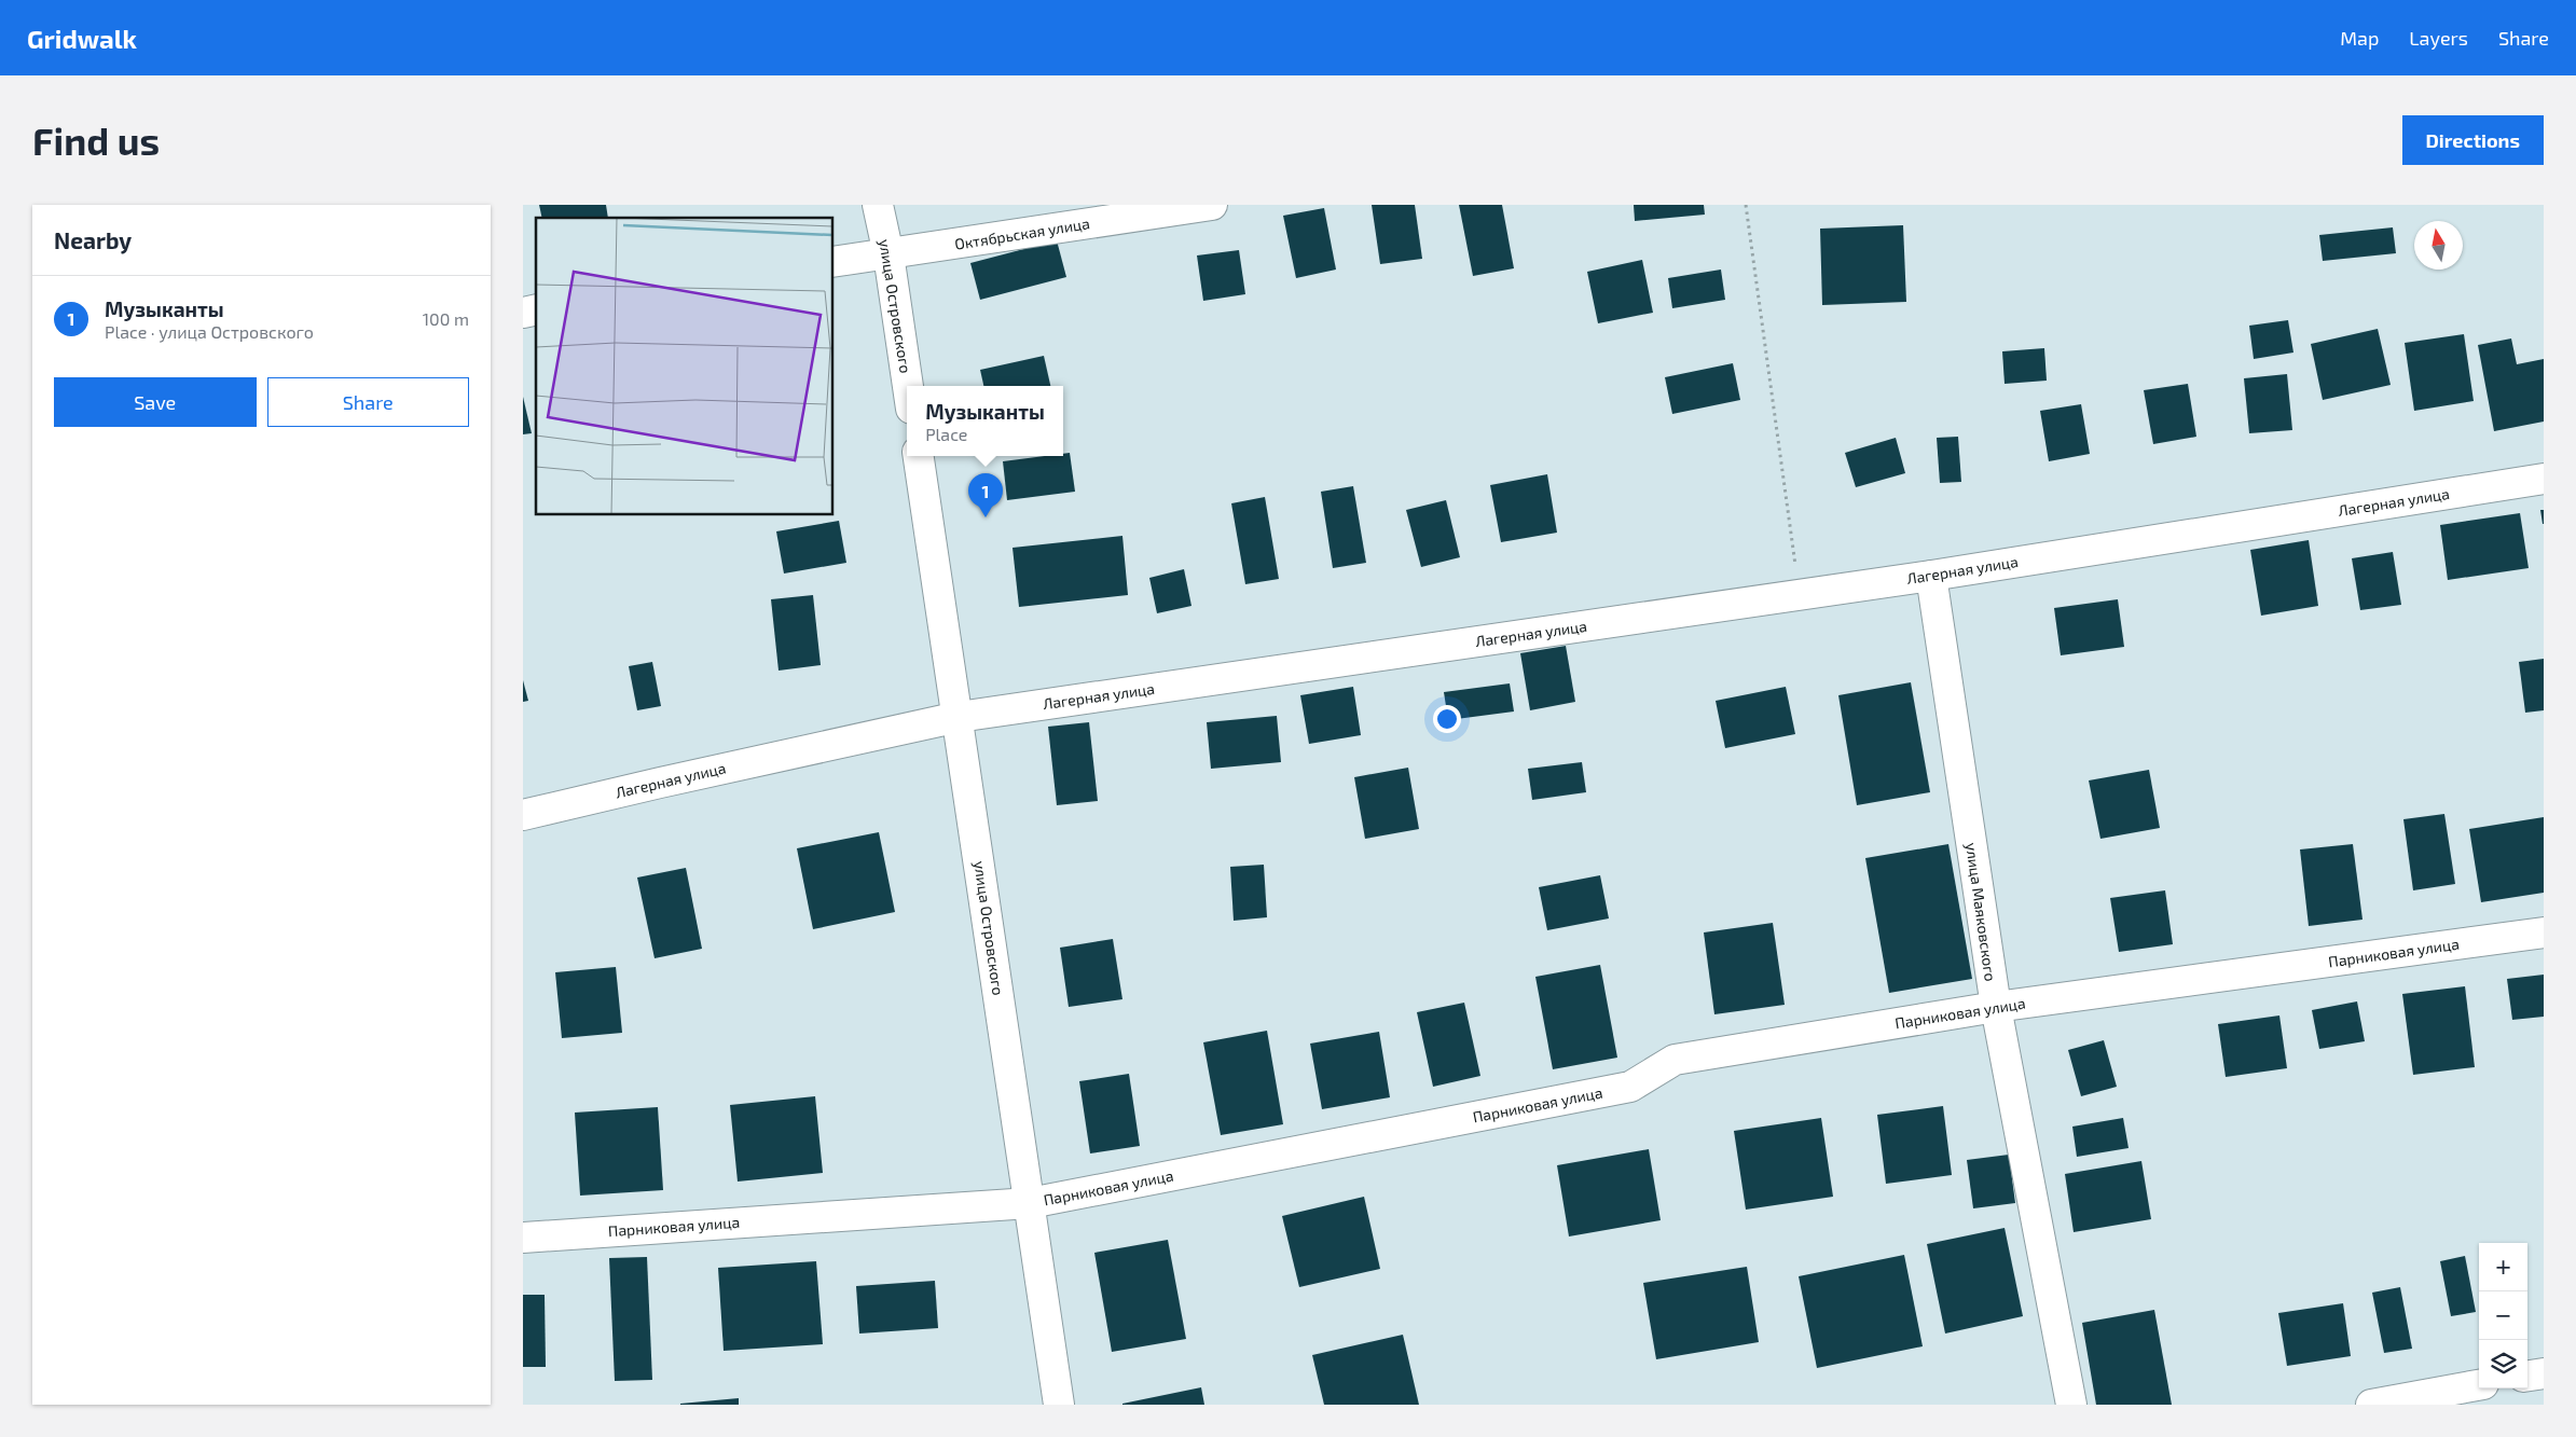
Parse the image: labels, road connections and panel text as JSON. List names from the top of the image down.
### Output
{
  "streets": {
    "street": [
      "Октябрьская улица",
      "улица Островского",
      "Лагерная улица",
      "улица Маяковского",
      "Парниковая улица"
    ]
  },
  "crossings": [
    ["Октябрьская улица", "улица Островского"],
    ["улица Островского", "Лагерная улица"],
    ["улица Островского", "Парниковая улица"],
    ["Лагерная улица", "улица Маяковского"],
    ["улица Маяковского", "Парниковая улица"]
  ],
  "north": "top",
  "page": {
    "header": "Gridwalk",
    "nav": ["Map", "Layers", "Share"],
    "buttons": [
      "Directions",
      ["Save", "Share"]
    ],
    "title": "Find us",
    "heading": "Nearby",
    "list": [
      {
        "mark": "1",
        "name": "Музыканты",
        "note": "Place · улица Островского",
        "value": "100 m"
      }
    ],
    "popup": ["Музыканты", "Place"],
    "pins": "1",
    "map_buttons": ["+", "−"]
  }
}
